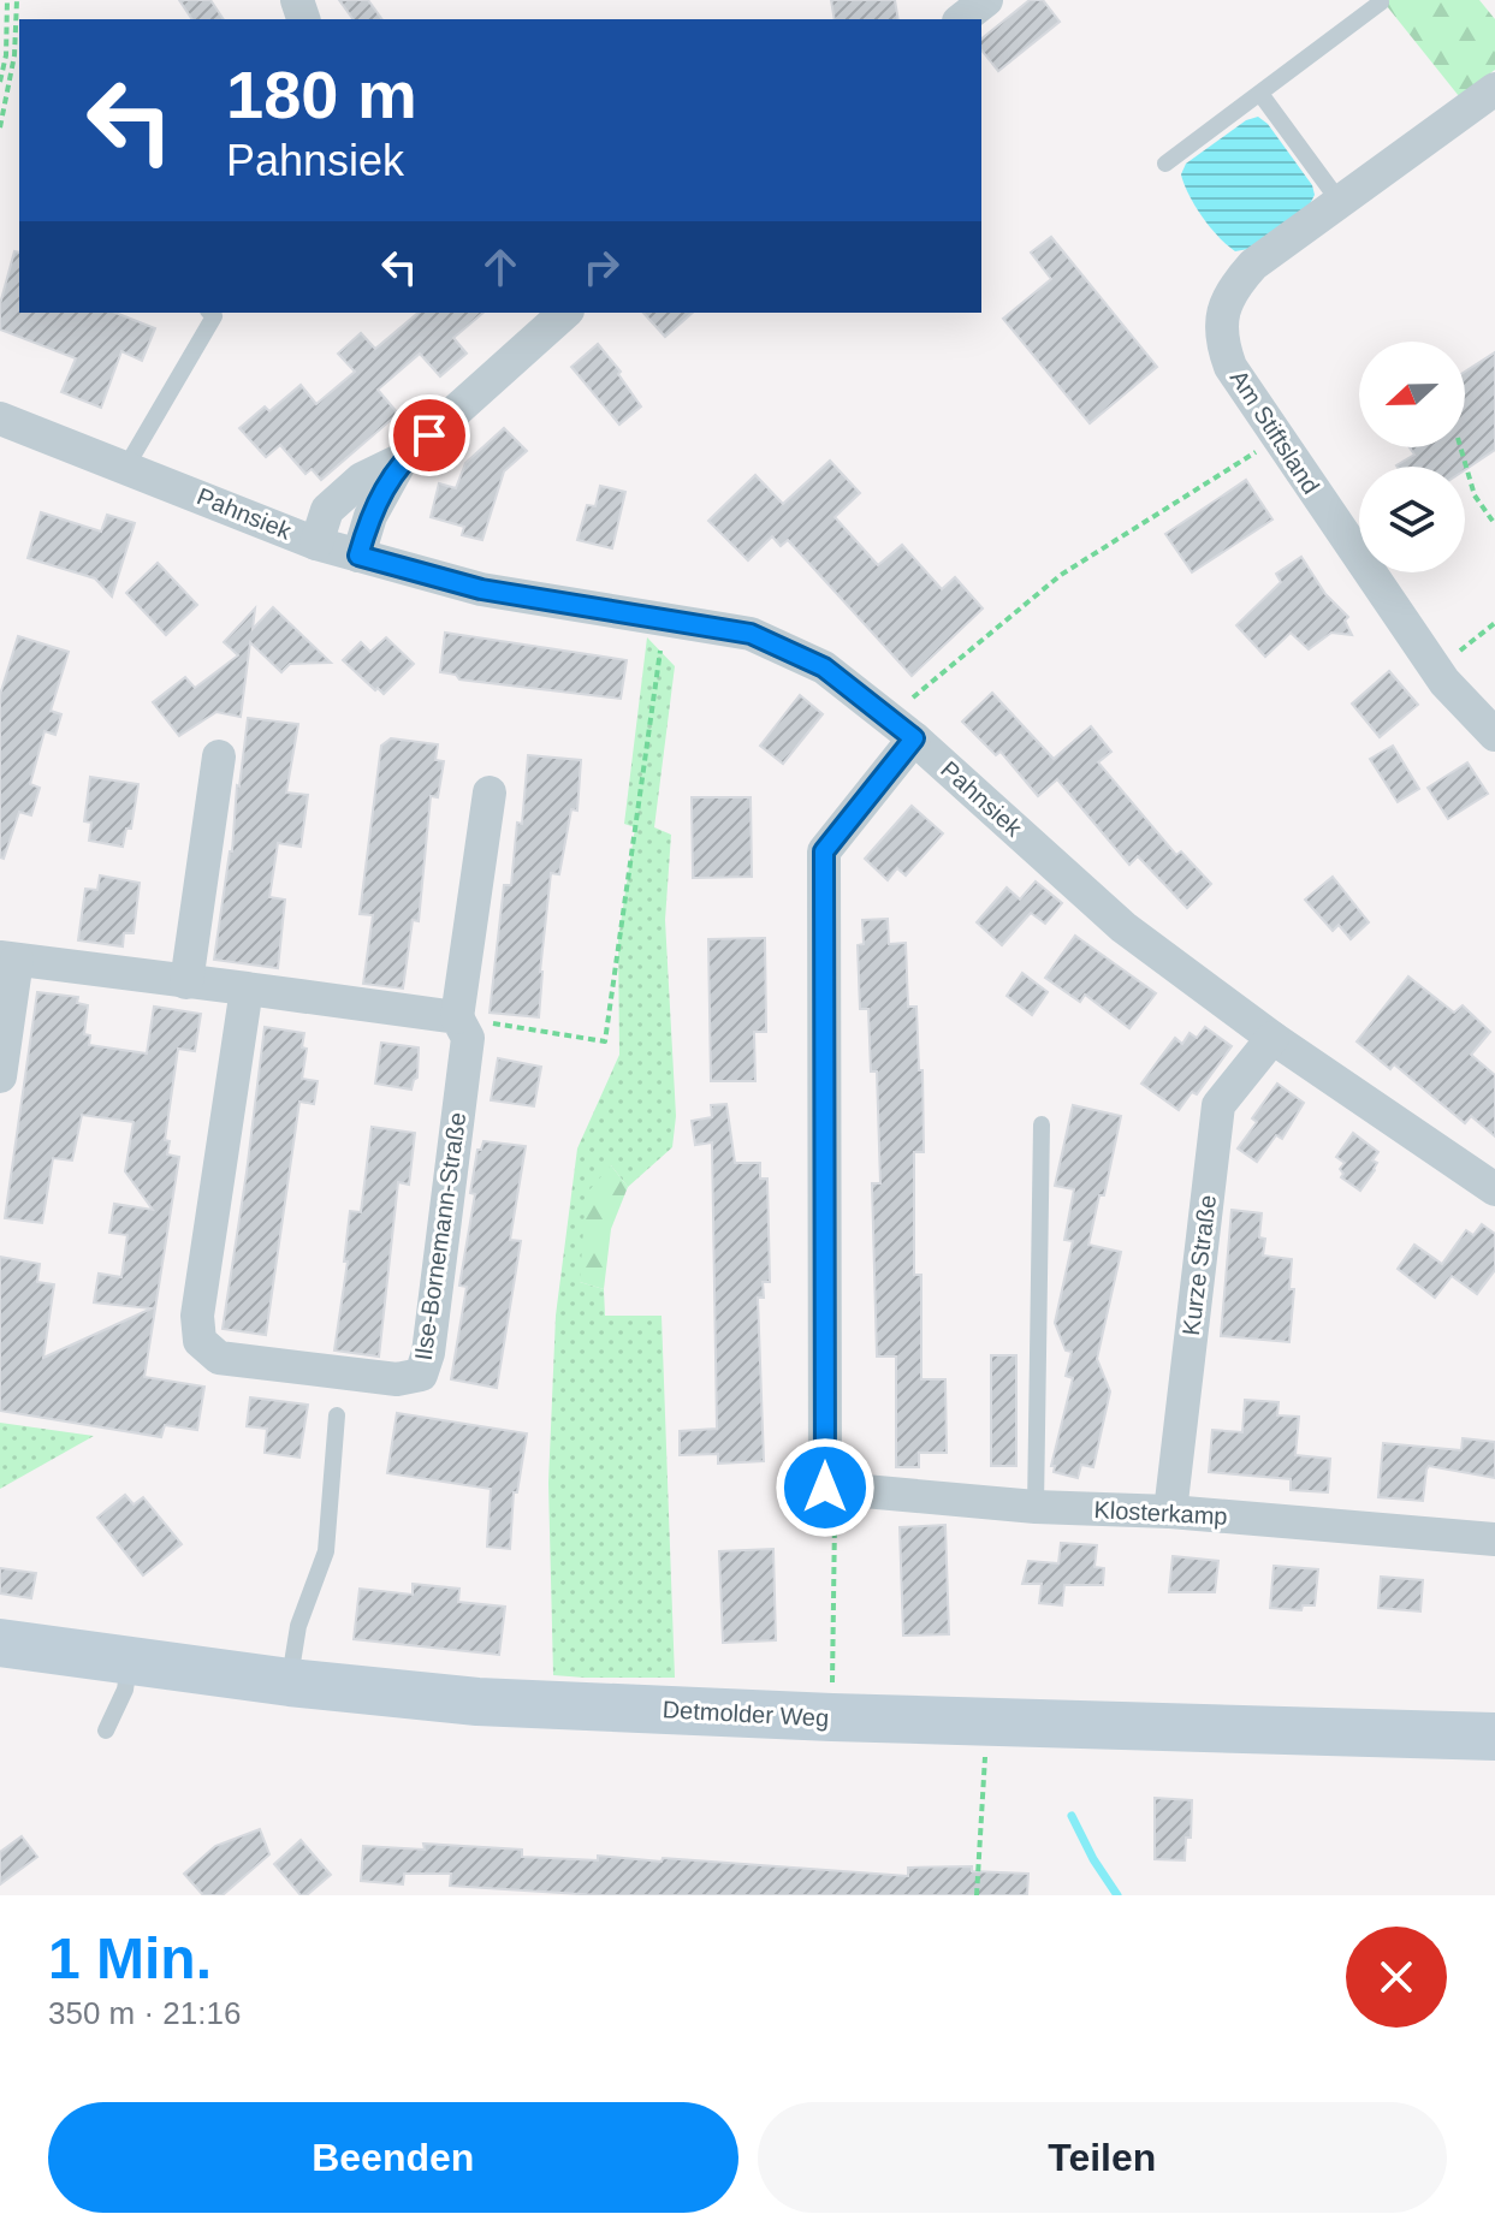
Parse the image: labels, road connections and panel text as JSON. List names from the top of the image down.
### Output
{
  "streets": {
    "street": [
      "Am Stiftsland",
      "Pahnsiek",
      "Ilse-Bornemann-Straße",
      "Kurze Straße",
      "Klosterkamp",
      "Detmolder Weg"
    ]
  },
  "crossings": [
    ["Pahnsiek", "Kurze Straße"],
    ["Kurze Straße", "Klosterkamp"]
  ],
  "north": "left",
  "page": {
    "turn": ["180 m", "Pahnsiek"],
    "heading": ["1 Min.", "350 m · 21:16"],
    "buttons": ["Beenden", "Teilen"]
  }
}
